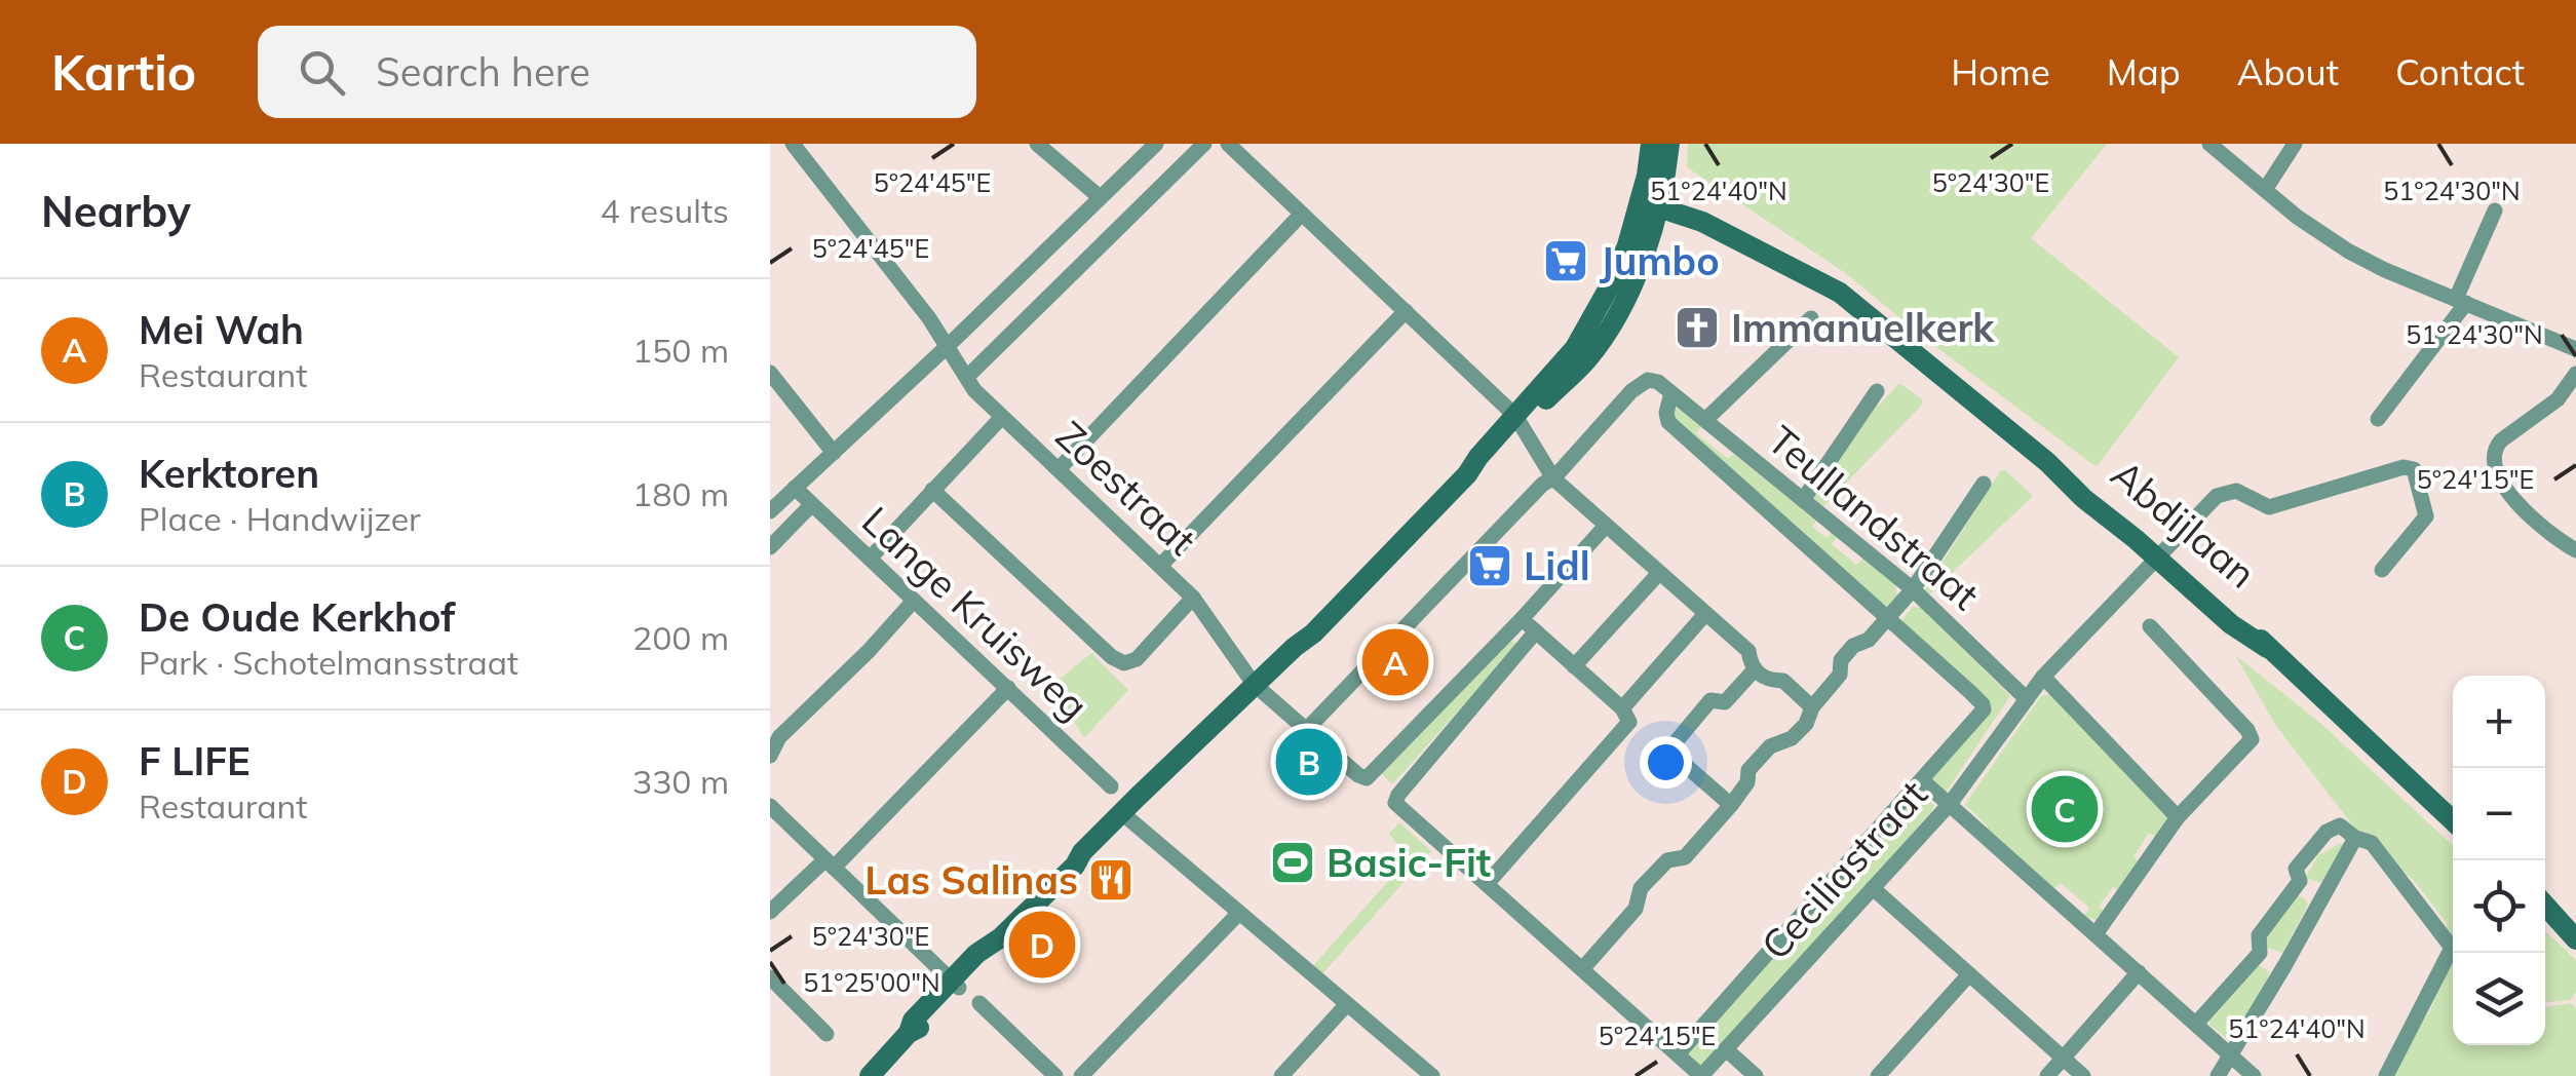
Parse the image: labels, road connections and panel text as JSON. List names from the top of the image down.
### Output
{
  "streets": {
    "main road": ["Abdijlaan"],
    "street": [
      "Zoestraat",
      "Teullandstraat",
      "Lange Kruisweg",
      "Ceciliastraat"
    ]
  },
  "crossings": [
    ["Teullandstraat", "Ceciliastraat"],
    ["Abdijlaan", "Ceciliastraat"]
  ],
  "places": {
    "supermarket": ["Jumbo", "Lidl"],
    "church": ["Immanuelkerk"],
    "sports": ["Basic-Fit"],
    "restaurant": ["Las Salinas"]
  },
  "page": {
    "header": "Kartio",
    "search": "Search here",
    "nav": [
      "Home",
      "Map",
      "About",
      "Contact"
    ],
    "heading": ["Nearby", "4 results"],
    "list": [
      {
        "mark": "A",
        "name": "Mei Wah",
        "note": "Restaurant",
        "value": "150 m"
      },
      {
        "mark": "B",
        "name": "Kerktoren",
        "note": "Place · Handwijzer",
        "value": "180 m"
      },
      {
        "mark": "C",
        "name": "De Oude Kerkhof",
        "note": "Park · Schotelmansstraat",
        "value": "200 m"
      },
      {
        "mark": "D",
        "name": "F LIFE",
        "note": "Restaurant",
        "value": "330 m"
      }
    ],
    "pins": [
      "A",
      "B",
      "C",
      "D"
    ],
    "map_buttons": ["+", "−"]
  },
  "coordinates": [
    "5°24'30\"E",
    "5°24'45\"E",
    "51°24'40\"N",
    "51°24'30\"N",
    "5°24'15\"E",
    "51°25'00\"N"
  ]
}
